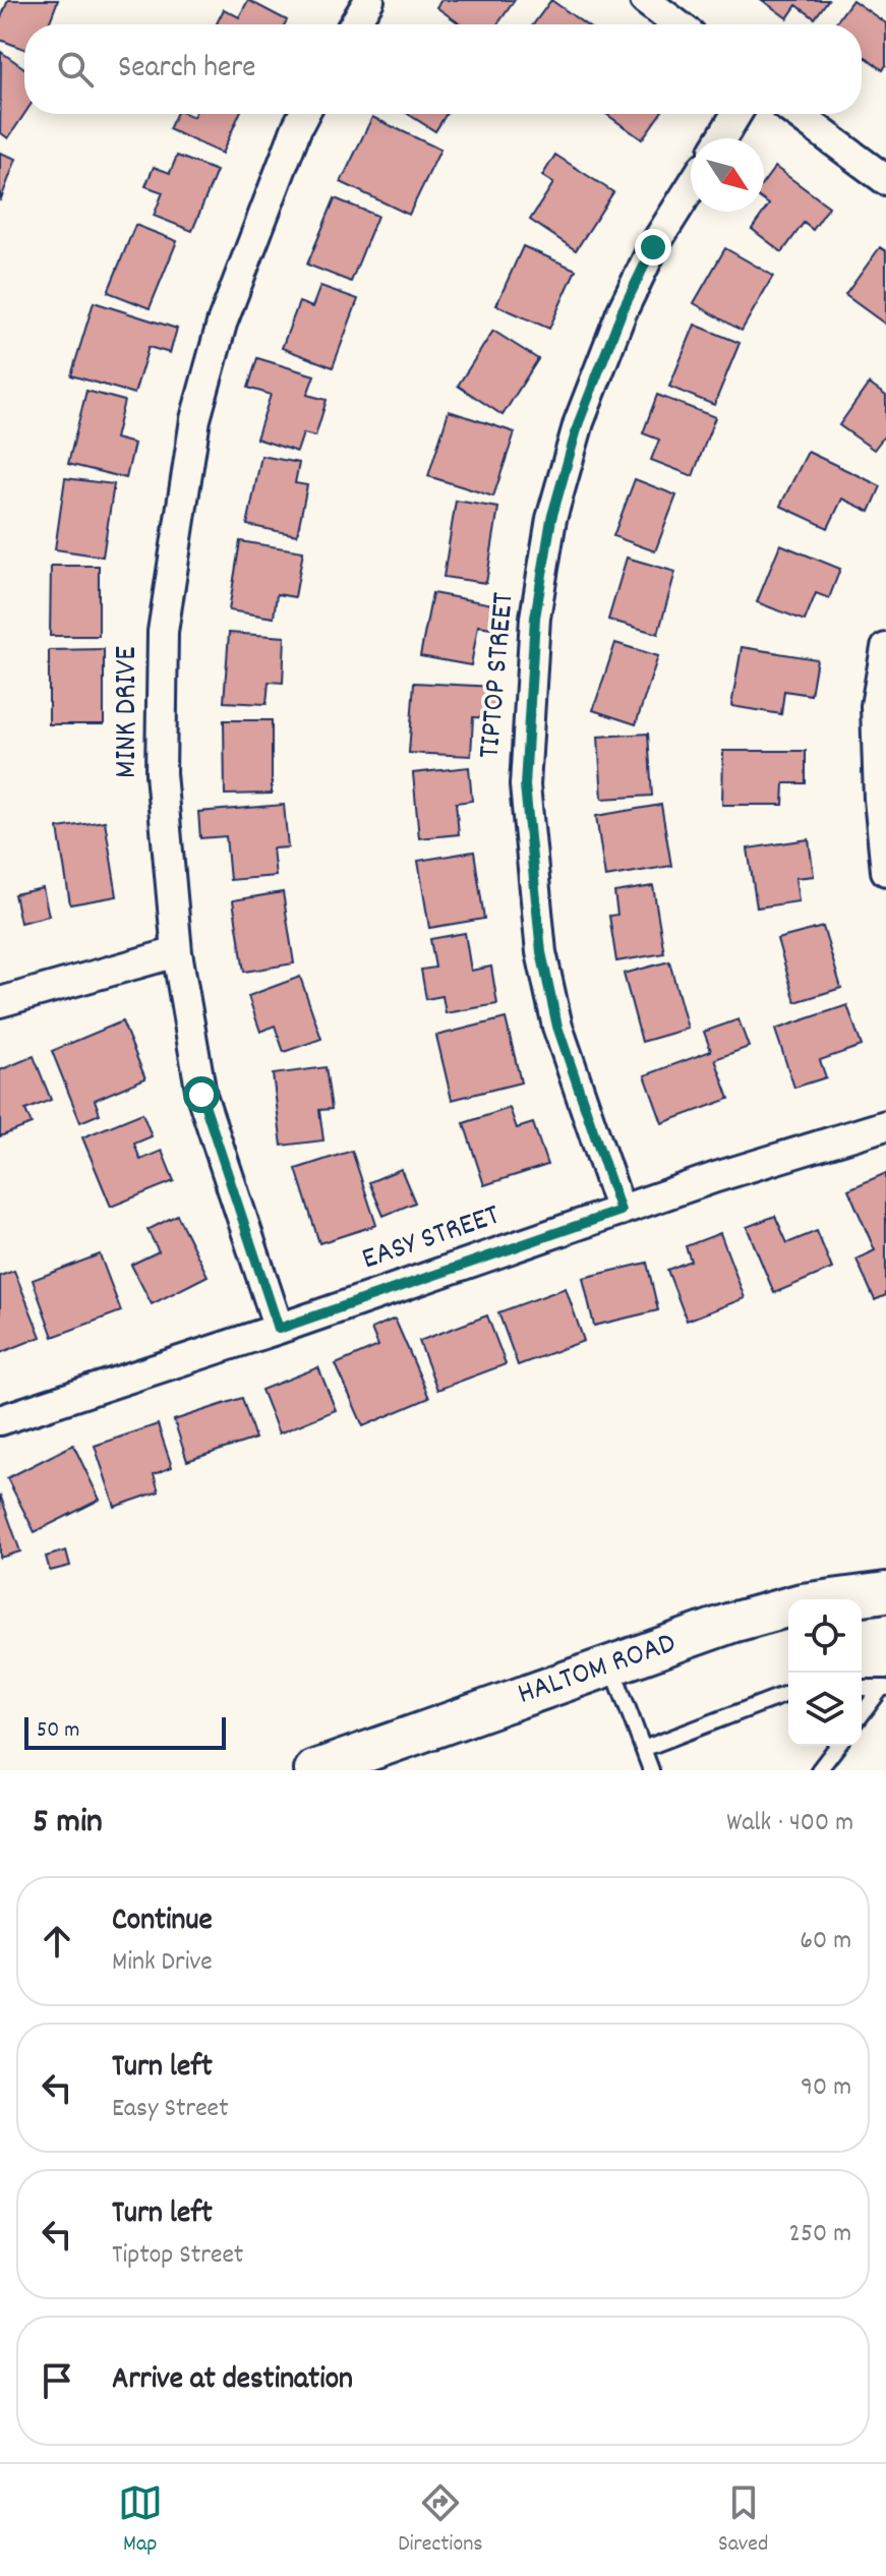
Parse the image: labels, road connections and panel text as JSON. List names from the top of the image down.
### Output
{
  "streets": {
    "main road": ["HALTOM ROAD"],
    "street": ["TIPTOP STREET", "MINK DRIVE", "EASY STREET"]
  },
  "crossings": [
    ["TIPTOP STREET", "EASY STREET"],
    ["MINK DRIVE", "EASY STREET"]
  ],
  "scale_bar": "50 m",
  "north": "bottom right",
  "page": {
    "search": "Search here",
    "scale": "50 m",
    "heading": ["5 min", "Walk · 400 m"],
    "list": [
      ["Continue", "Mink Drive", "60 m"],
      ["Turn left", "Easy Street", "90 m"],
      ["Turn left", "Tiptop Street", "250 m"],
      "Arrive at destination"
    ],
    "nav": ["Map", "Directions", "Saved"]
  }
}
